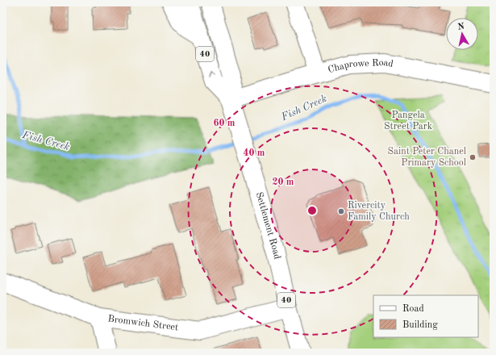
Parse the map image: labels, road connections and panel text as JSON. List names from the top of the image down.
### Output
{
  "streets": {
    "street": [
      "40",
      "Chaprowe Road",
      "Settlement Road",
      "Bromwich Street"
    ]
  },
  "crossings": [
    ["Chaprowe Road", "Settlement Road"],
    ["Settlement Road", "Bromwich Street"]
  ],
  "water": ["Fish Creek"],
  "parks": ["Pangela Street Park"],
  "places": ["Saint Peter Chanel Primary School", "Rivercity Family Church"],
  "legend": ["Road", "Building"],
  "north": "top",
  "rings": ["60 m", "40 m", "20 m"]
}
